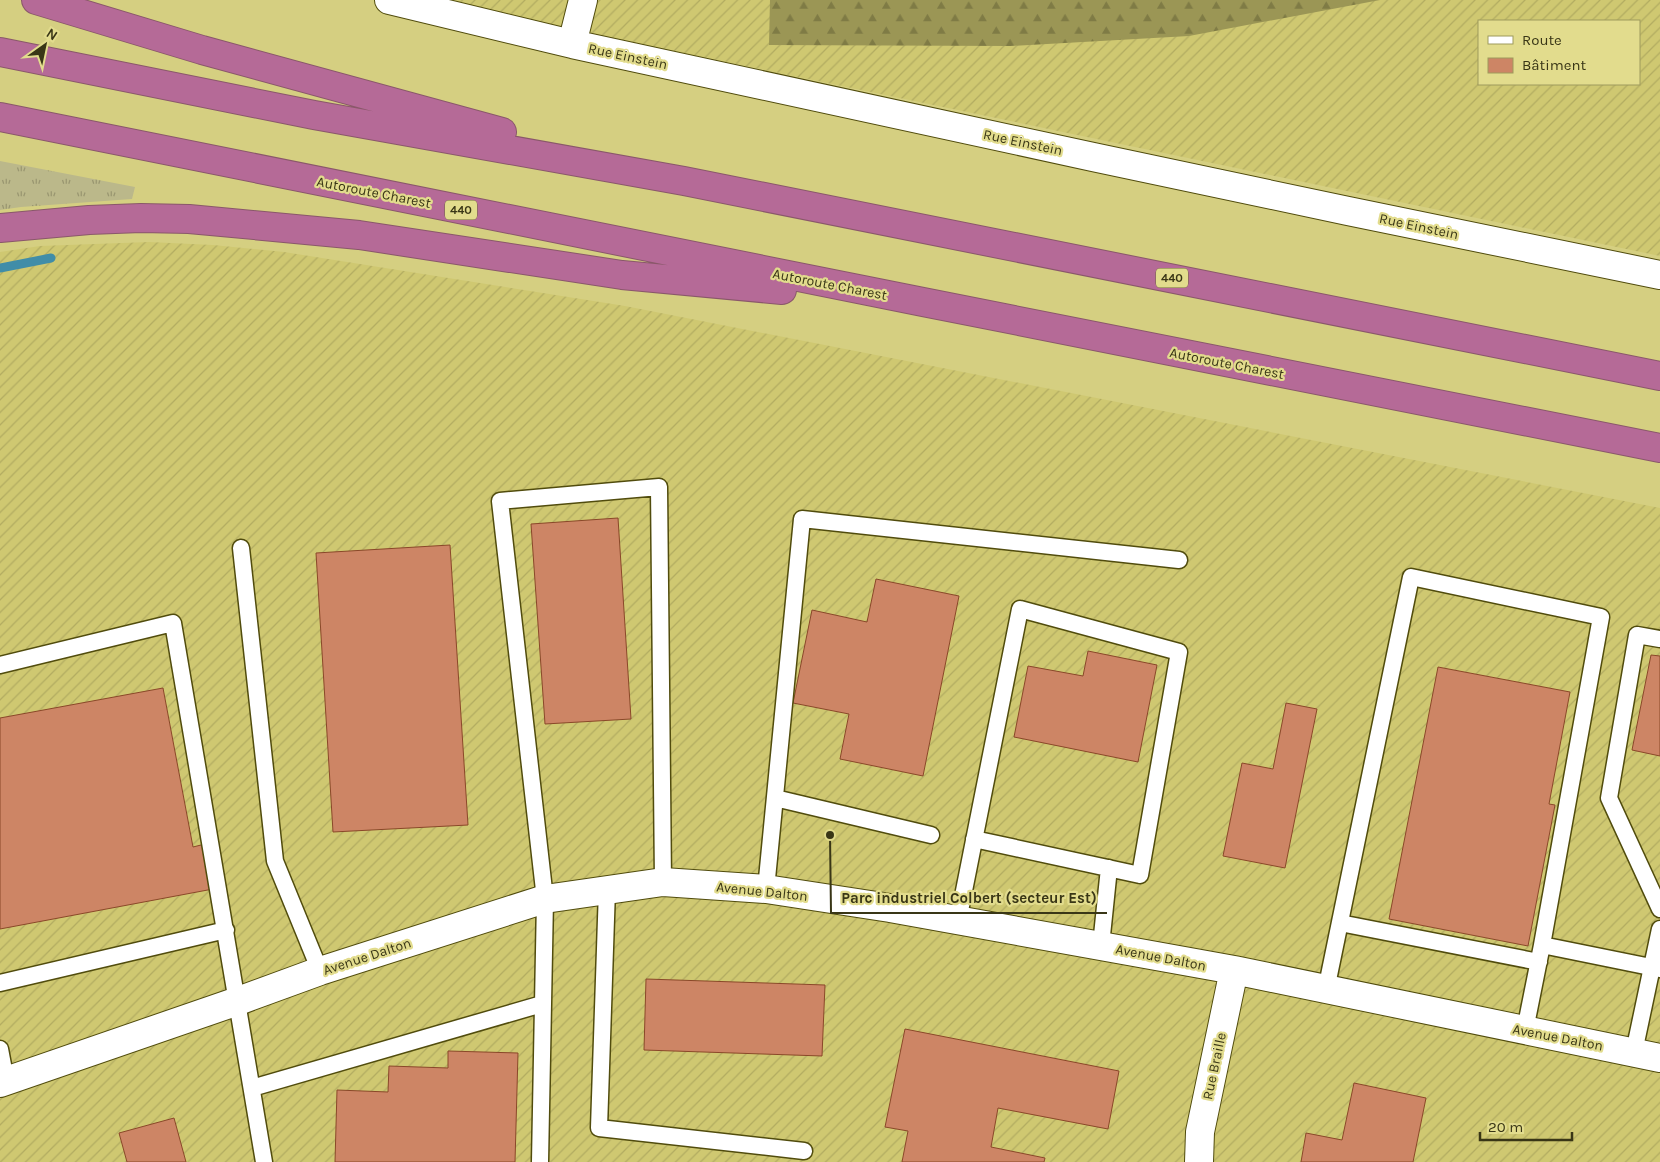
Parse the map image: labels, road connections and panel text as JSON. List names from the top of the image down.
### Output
{
  "streets": {
    "highway": ["Autoroute Charest", "440"],
    "street": ["Rue Einstein", "Avenue Dalton", "Rue Braille"]
  },
  "crossings": [
    ["Avenue Dalton", "Rue Braille"]
  ],
  "places": ["Parc industriel Colbert (secteur Est)"],
  "legend": ["Route", "Bâtiment"],
  "scale_bar": "20 m",
  "north": "top right"
}
